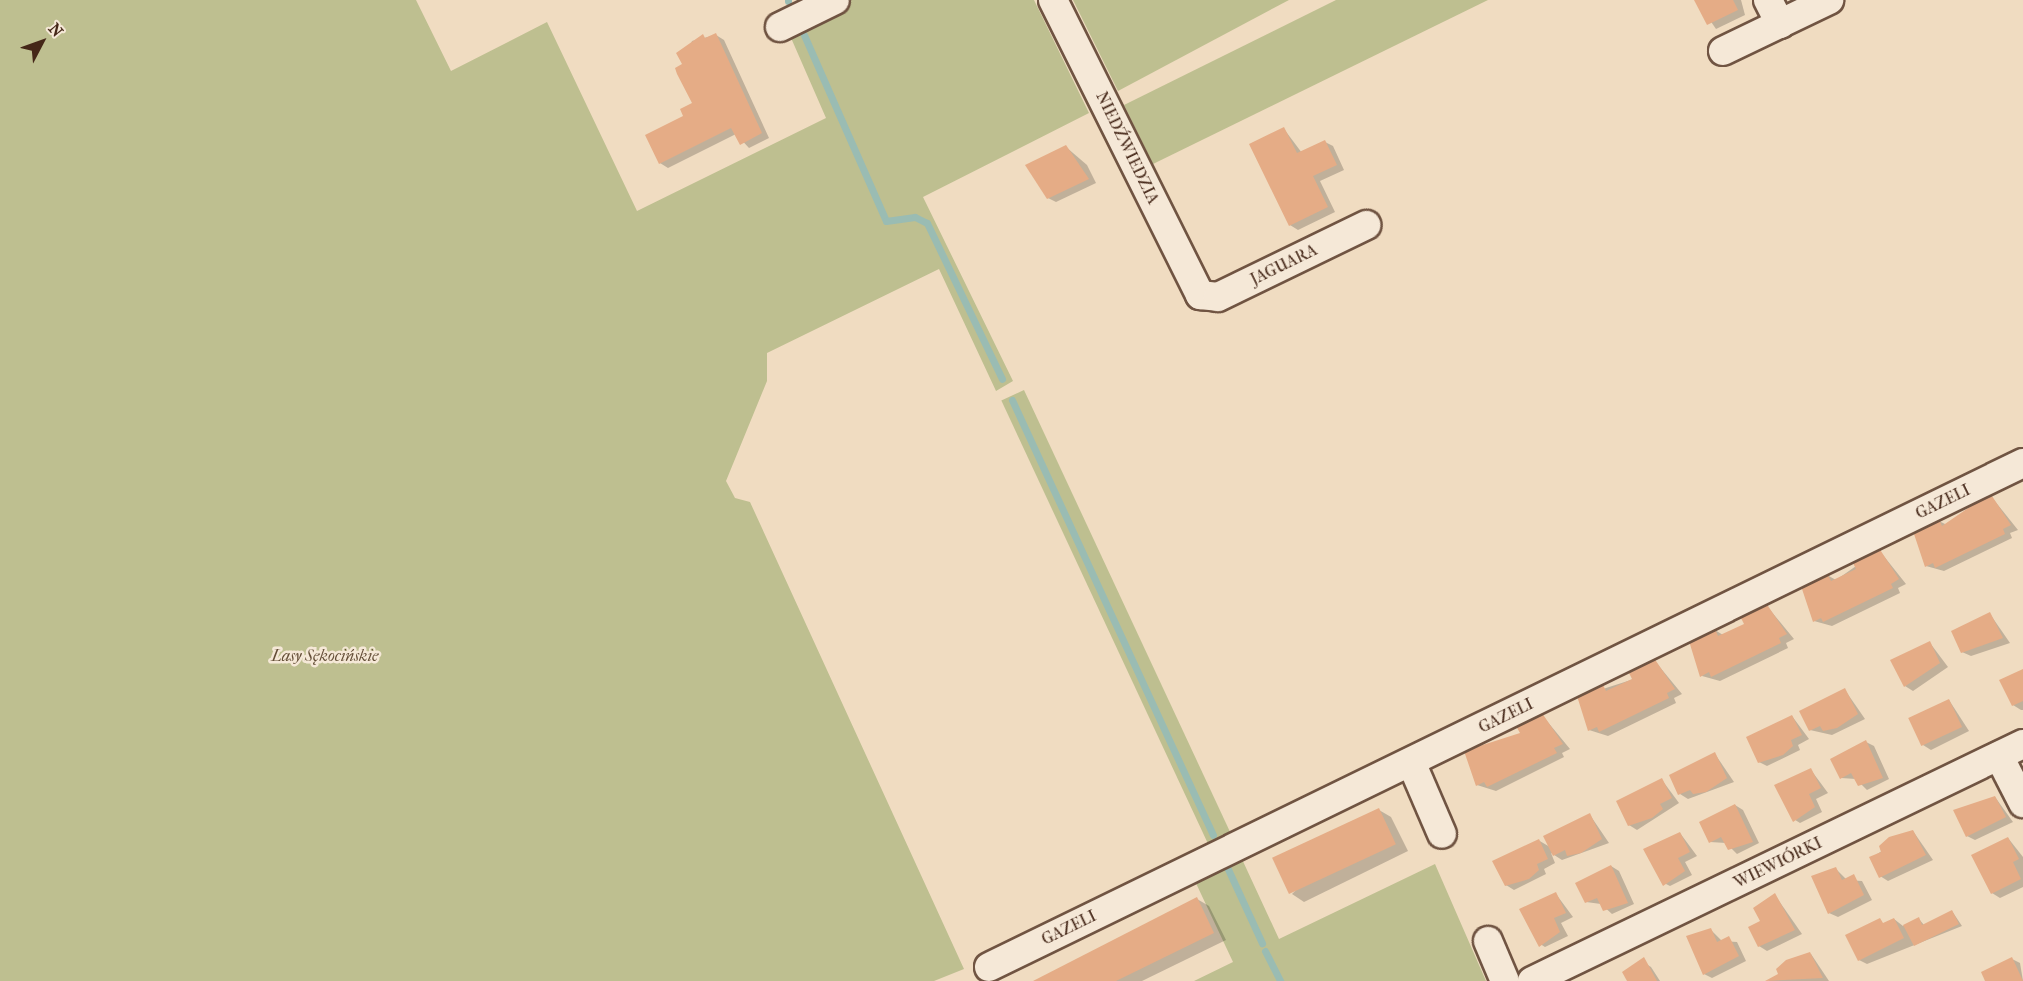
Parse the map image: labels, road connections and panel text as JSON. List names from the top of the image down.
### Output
{
  "streets": {
    "street": [
      "NIEDŹWIEDZIA",
      "JAGUARA",
      "GAZELI",
      "WIEWIÓRKI"
    ]
  },
  "crossings": [
    ["NIEDŹWIEDZIA", "JAGUARA"]
  ],
  "parks": ["Lasy Sękocińskie"],
  "north": "top right"
}
